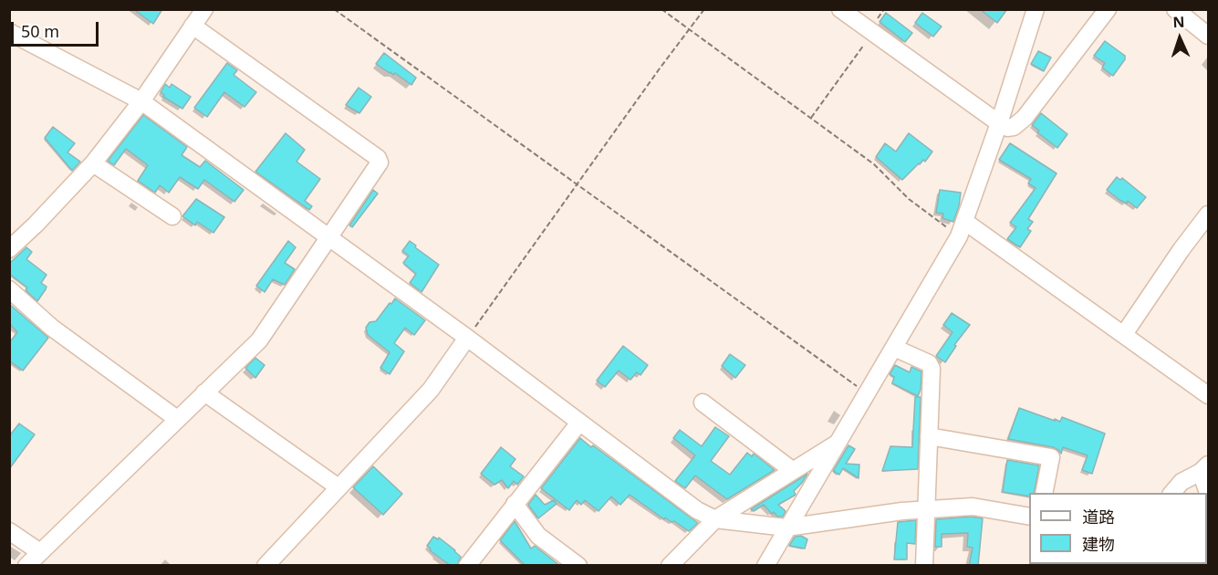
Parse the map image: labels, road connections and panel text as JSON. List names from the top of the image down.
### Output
{
  "legend": ["道路", "建物"],
  "scale_bar": "50 m",
  "north": "top"
}
